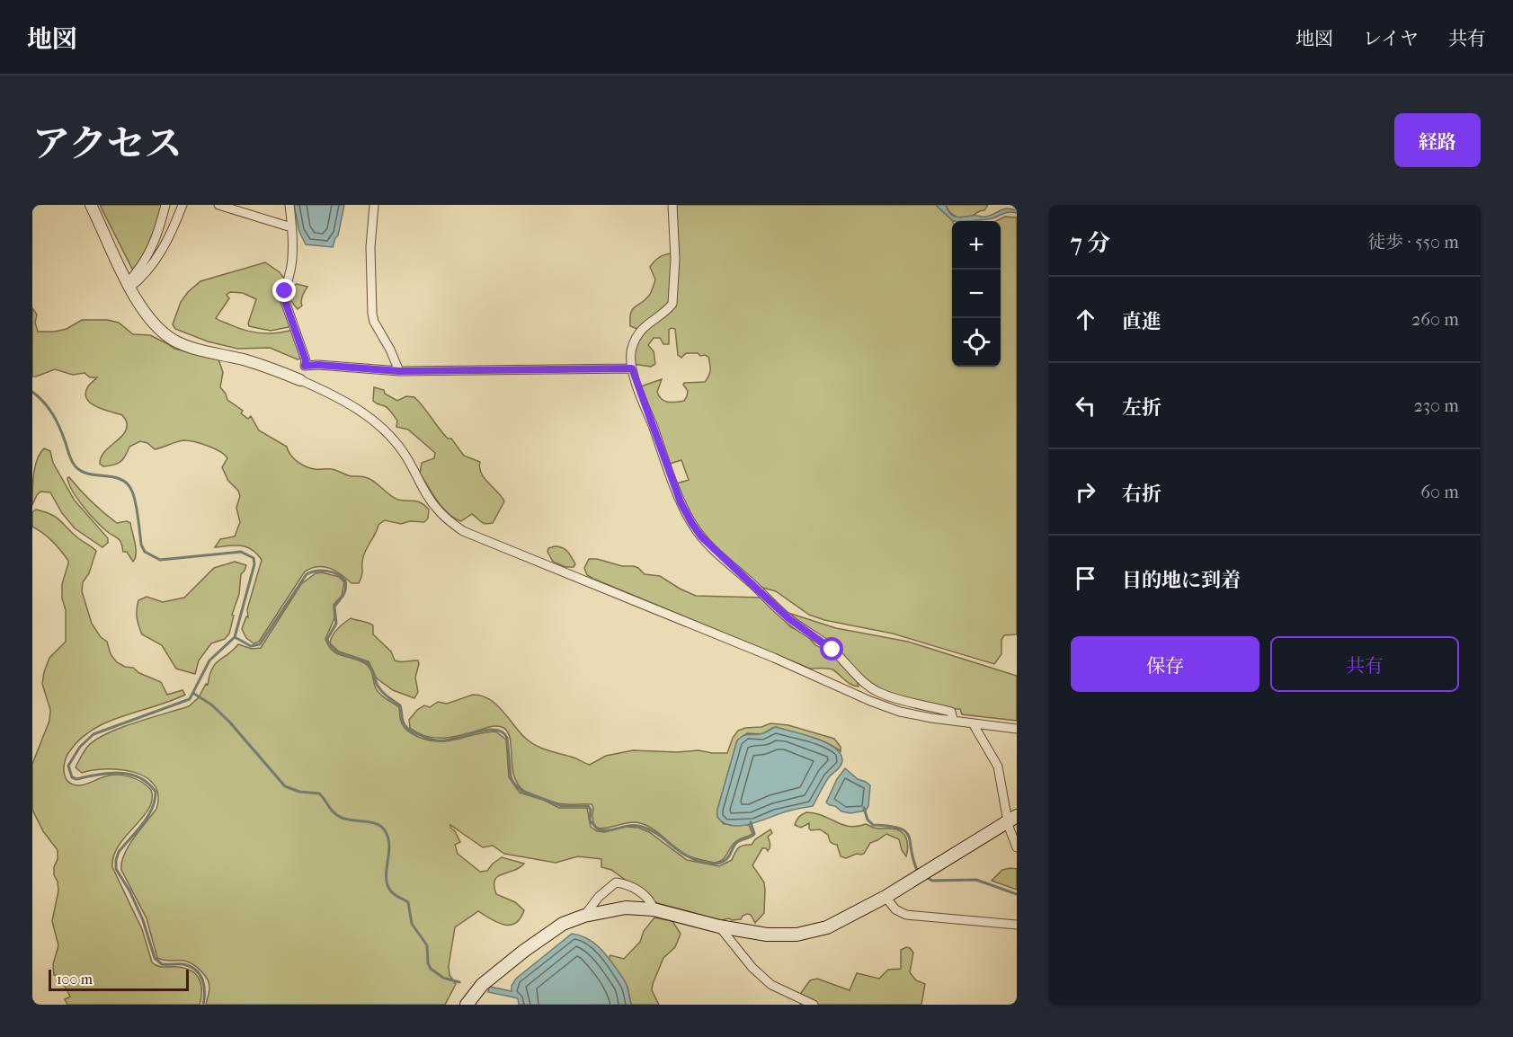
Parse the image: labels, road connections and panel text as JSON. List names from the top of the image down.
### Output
{
  "scale_bar": "100 m",
  "page": {
    "header": "地図",
    "nav": ["地図", "レイヤ", "共有"],
    "title": "アクセス",
    "buttons": [
      "経路",
      ["保存", "共有"]
    ],
    "heading": ["7 分", "徒歩 · 550 m"],
    "map_buttons": ["+", "−"],
    "list": [
      ["直進", "260 m"],
      ["左折", "230 m"],
      ["右折", "60 m"],
      "目的地に到着"
    ],
    "scale": "100 m"
  }
}
